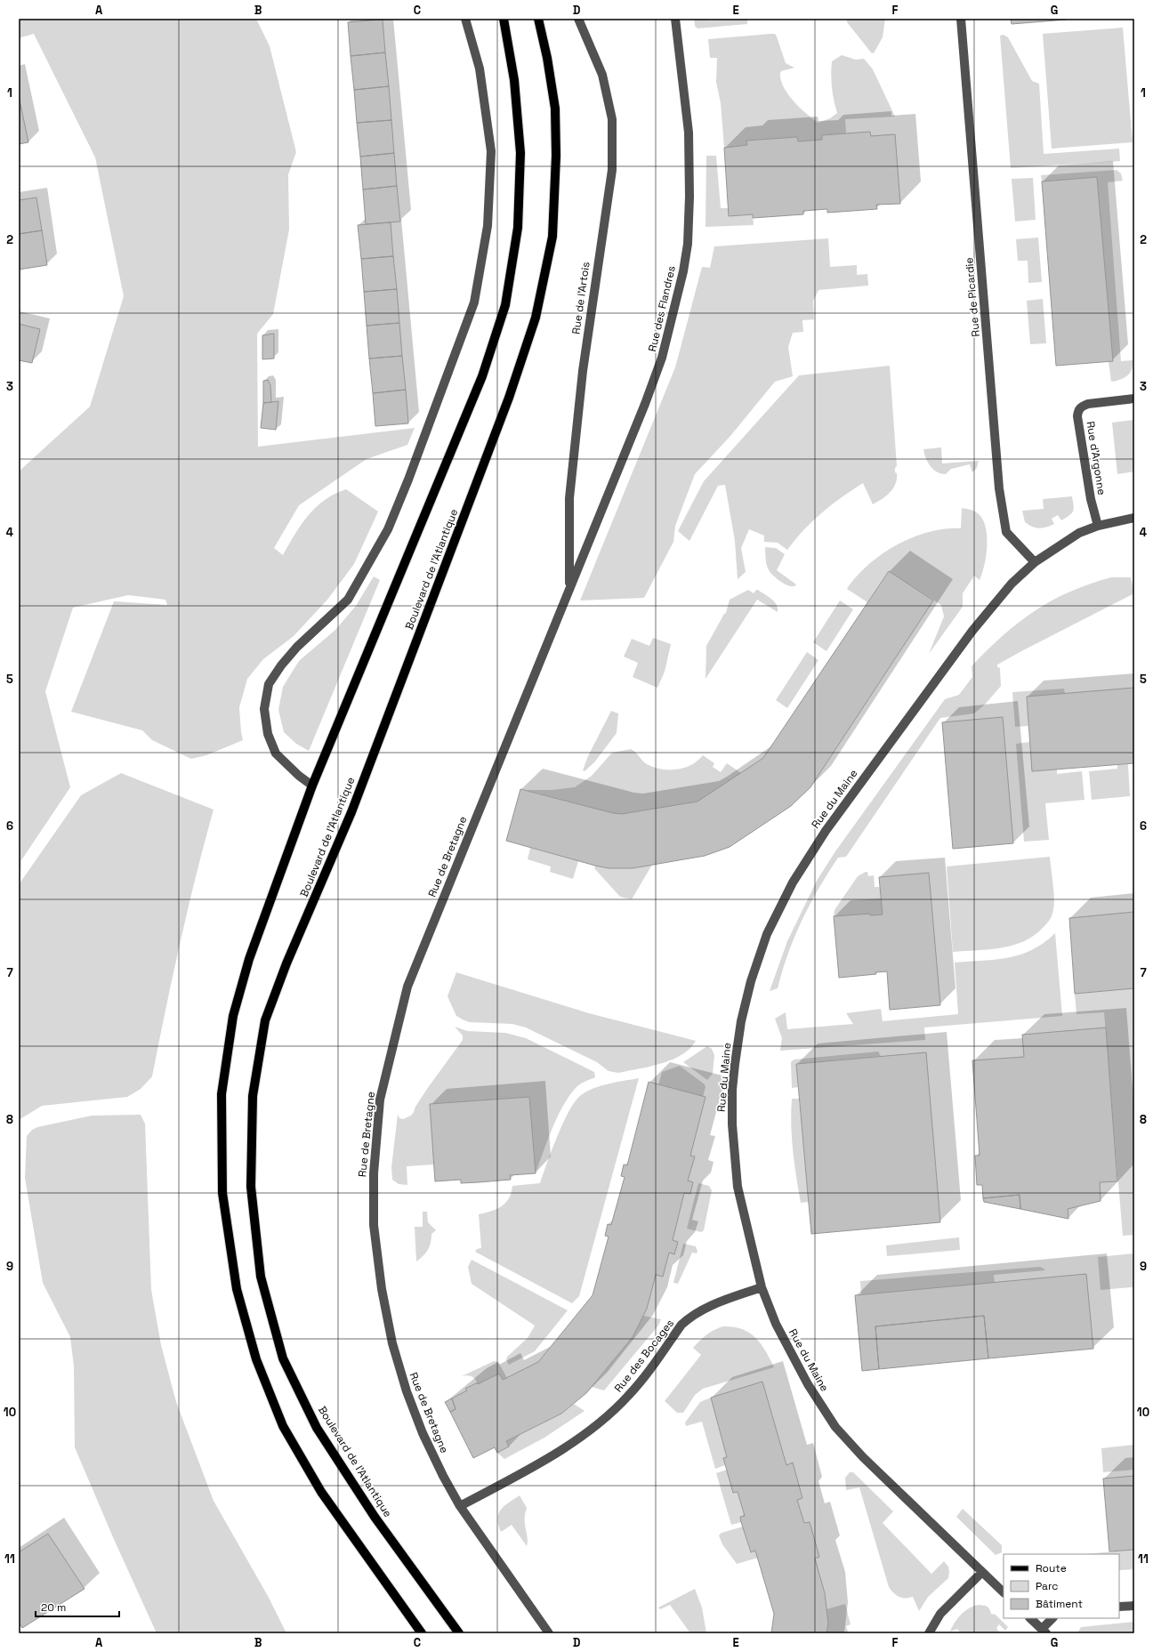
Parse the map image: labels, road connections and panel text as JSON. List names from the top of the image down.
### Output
{
  "streets": {
    "main road": ["Boulevard de l'Atlantique"],
    "street": [
      "Rue de Picardie",
      "Rue de l'Artois",
      "Rue des Flandres",
      "Rue d'Argonne",
      "Rue du Maine",
      "Rue de Bretagne",
      "Rue des Bocages"
    ]
  },
  "crossings": [
    ["Rue de Picardie", "Rue du Maine"],
    ["Rue de l'Artois", "Rue des Flandres"],
    ["Rue de l'Artois", "Rue de Bretagne"],
    ["Rue des Flandres", "Rue de Bretagne"],
    ["Rue d'Argonne", "Rue du Maine"],
    ["Rue du Maine", "Rue des Bocages"],
    ["Rue de Bretagne", "Rue des Bocages"]
  ],
  "legend": ["Route", "Parc", "Bâtiment"],
  "scale_bar": "20 m",
  "grid": {
    "columns": [
      "A",
      "B",
      "C",
      "D",
      "E",
      "F",
      "G"
    ],
    "rows": [
      "1",
      "2",
      "3",
      "4",
      "5",
      "6",
      "7",
      "8",
      "9",
      "10",
      "11"
    ]
  }
}
